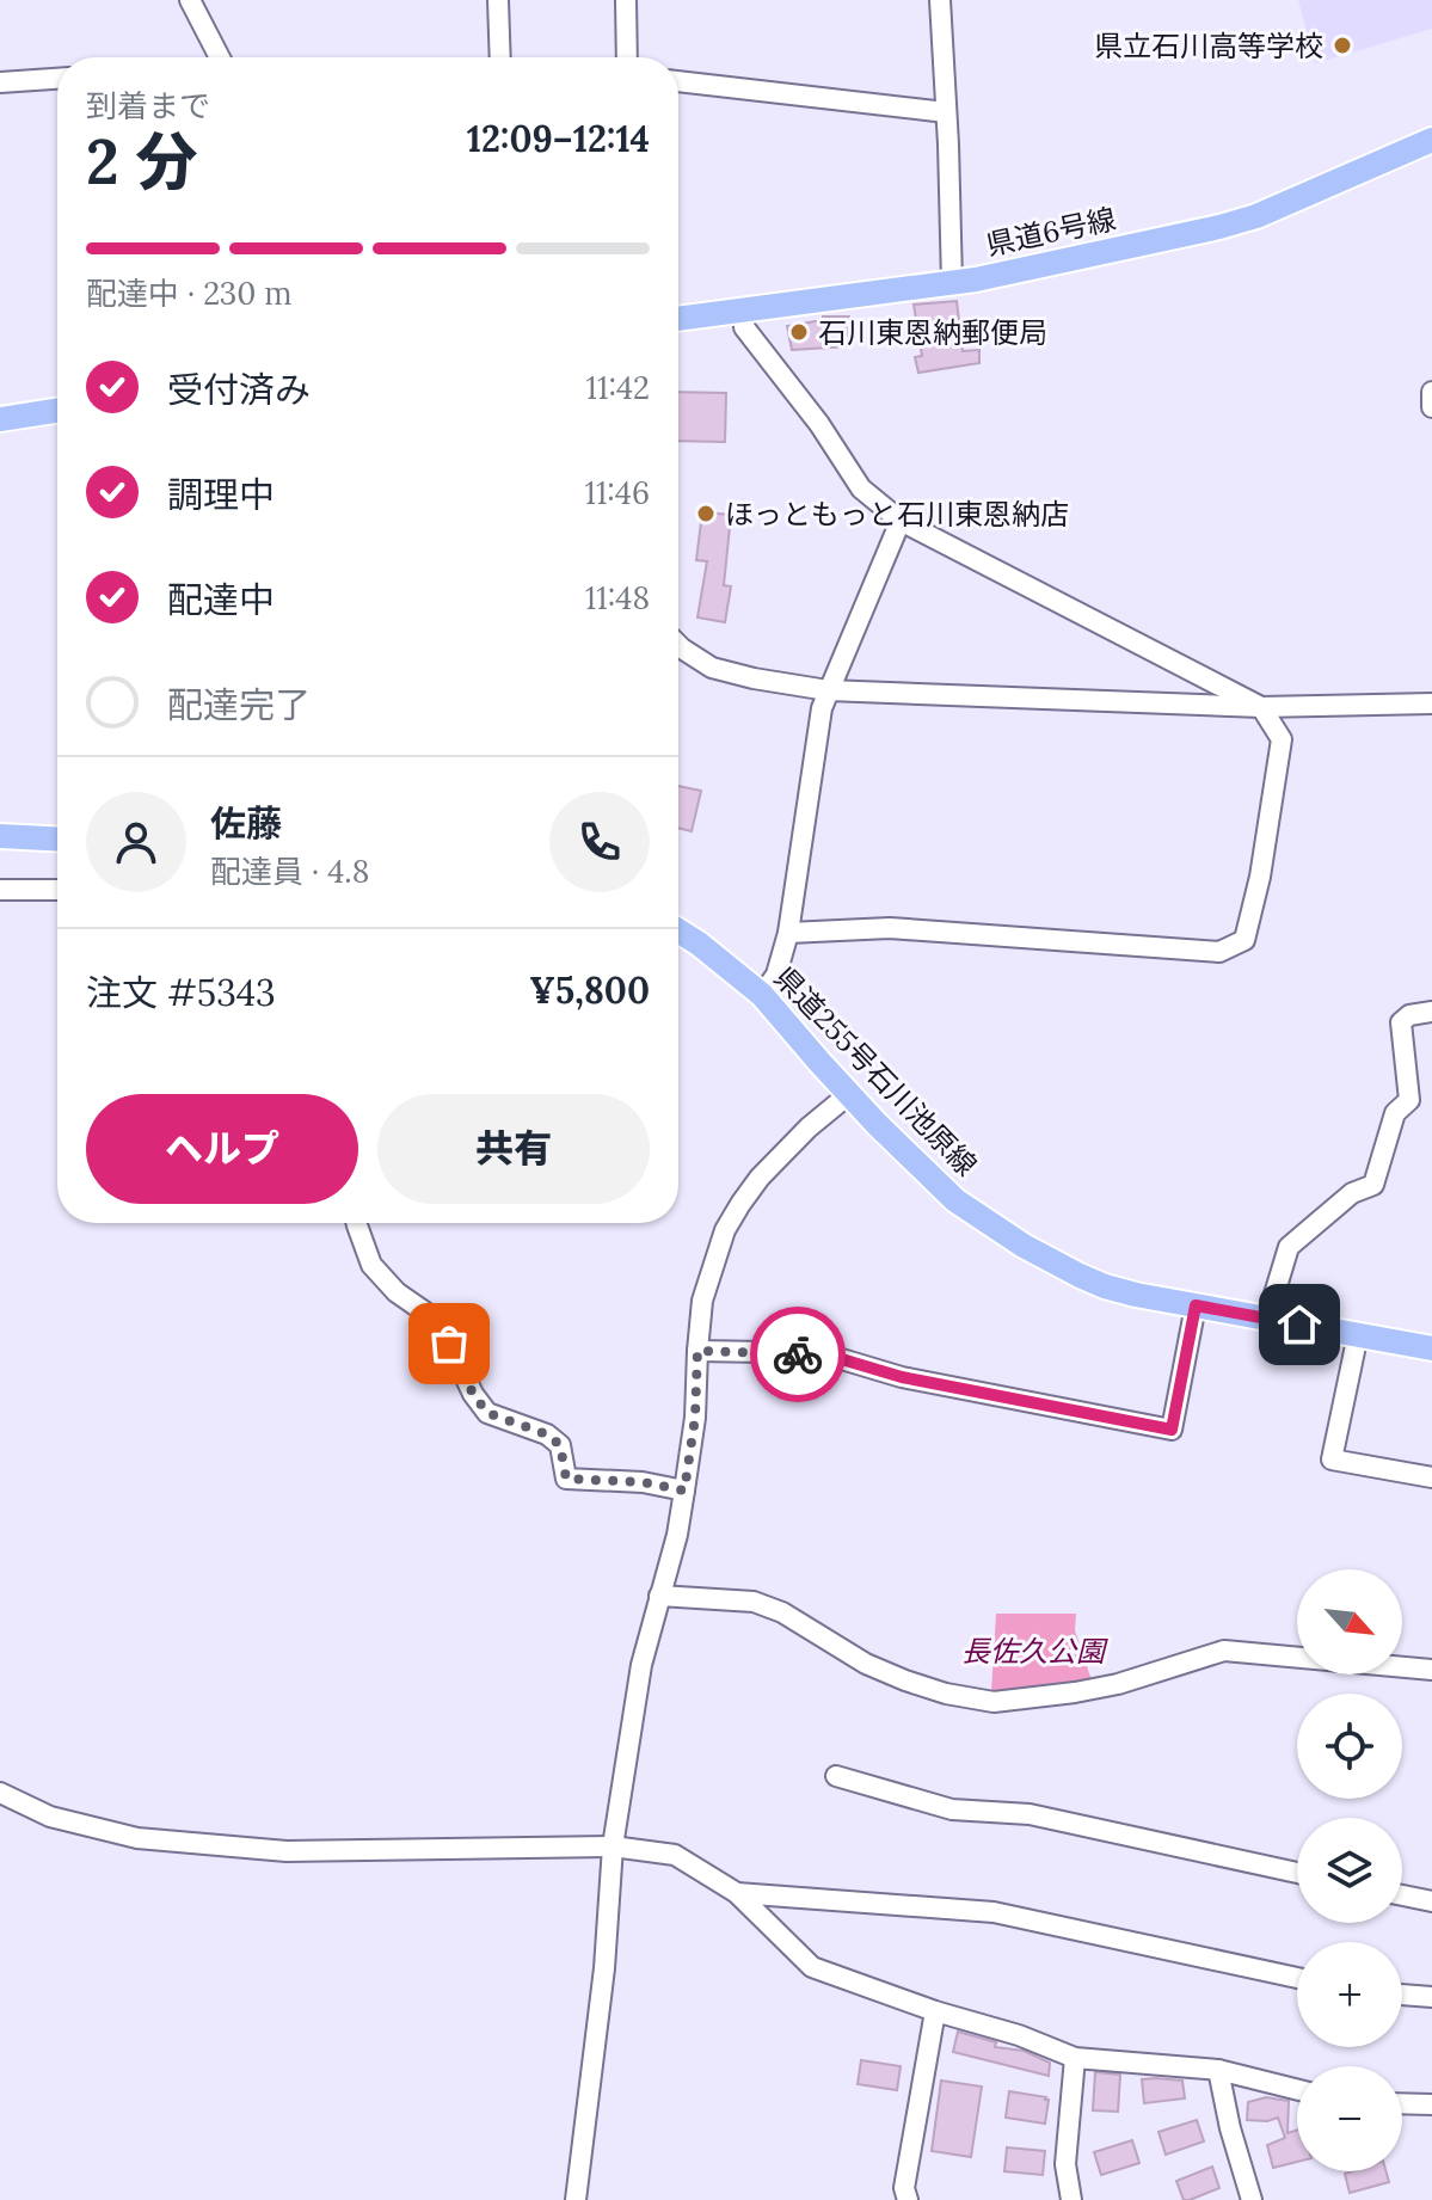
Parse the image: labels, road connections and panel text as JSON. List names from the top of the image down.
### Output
{
  "streets": {
    "main road": ["県道6号線", "県道255号石川池原線"]
  },
  "parks": ["長佐久公園"],
  "places": ["県立石川高等学校", "石川東恩納郵便局", "ほっともっと石川東恩納店"],
  "north": "bottom right",
  "page": {
    "heading": ["2 分", "到着まで", "12:09–12:14"],
    "panel": [
      "佐藤",
      "配達員 · 4.8",
      "注文 #5343",
      "¥5,800"
    ],
    "bar": "配達中 · 230 m",
    "list": [
      ["受付済み", "11:42"],
      ["調理中", "11:46"],
      ["配達中", "11:48"],
      "配達完了"
    ],
    "buttons": ["ヘルプ", "共有"],
    "map_buttons": ["+", "−"]
  }
}
